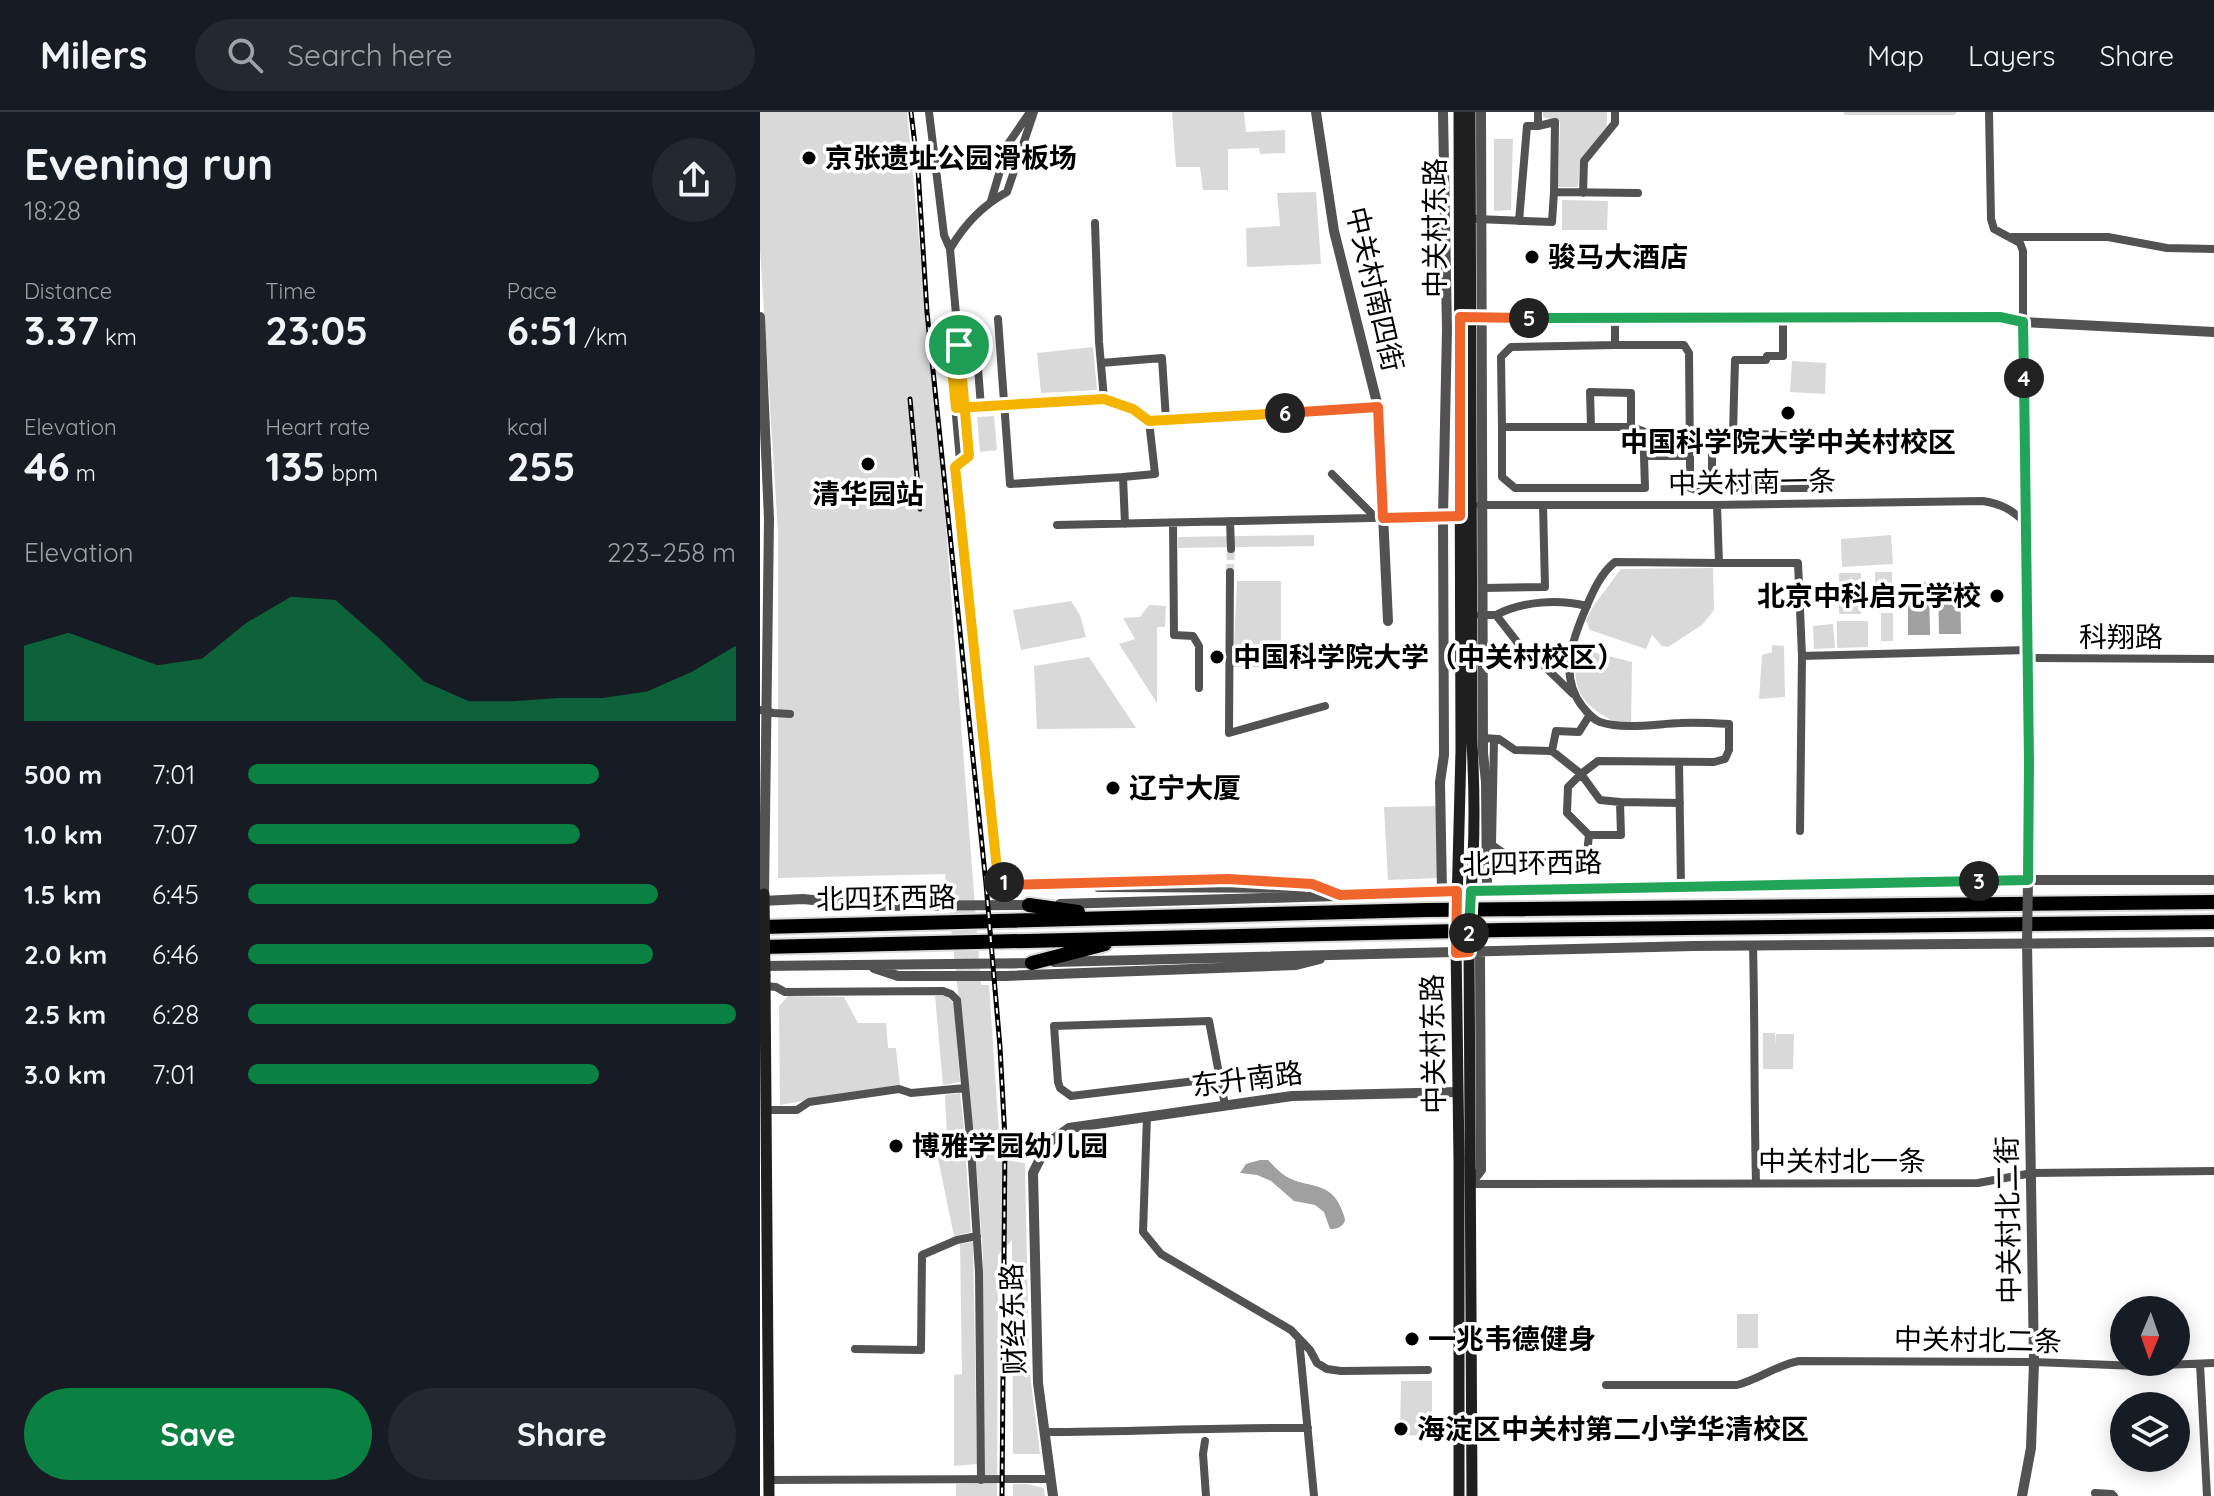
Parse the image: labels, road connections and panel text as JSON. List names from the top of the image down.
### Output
{
  "streets": {
    "highway": ["北四环西路"],
    "main road": ["中关村东路"],
    "street": [
      "中关村南四街",
      "中关村南一条",
      "科翔路",
      "东升南路",
      "中关村北一条",
      "中关村北二街",
      "财经东路",
      "中关村北二条"
    ]
  },
  "crossings": [
    ["中关村东路", "中关村南一条"],
    ["中关村东路", "北四环西路"],
    ["中关村东路", "东升南路"],
    ["中关村东路", "中关村北一条"],
    ["中关村南一条", "中关村北二街"],
    ["科翔路", "中关村北二街"],
    ["北四环西路", "中关村北二街"],
    ["东升南路", "财经东路"],
    ["中关村北一条", "中关村北二街"],
    ["中关村北二街", "中关村北二条"]
  ],
  "places": [
    "京张遗址公园滑板场",
    "骏马大酒店",
    "中国科学院大学中关村校区",
    "清华园站",
    "北京中科启元学校",
    "中国科学院大学（中关村校区）",
    "辽宁大厦",
    "博雅学园幼儿园",
    "一兆韦德健身",
    "海淀区中关村第二小学华清校区"
  ],
  "north": "bottom",
  "page": {
    "header": "Milers",
    "search": "Search here",
    "nav": ["Map", "Layers", "Share"],
    "heading": ["Evening run", "18:28"],
    "stats": [
      ["Distance", "3.37 km"],
      ["Time", "23:05"],
      ["Pace", "6:51 /km"],
      ["Elevation", "46 m"],
      ["Heart rate", "135 bpm"],
      ["kcal", "255"]
    ],
    "pins": [
      "5",
      "4",
      "6",
      "3",
      "1",
      "2"
    ],
    "chart": ["Elevation", "223–258 m"],
    "list": [
      {
        "name": "500 m",
        "note": "7:01"
      },
      {
        "name": "1.0 km",
        "note": "7:07"
      },
      {
        "name": "1.5 km",
        "note": "6:45"
      },
      {
        "name": "2.0 km",
        "note": "6:46"
      },
      {
        "name": "2.5 km",
        "note": "6:28"
      },
      {
        "name": "3.0 km",
        "note": "7:01"
      }
    ],
    "buttons": ["Save", "Share"]
  }
}
